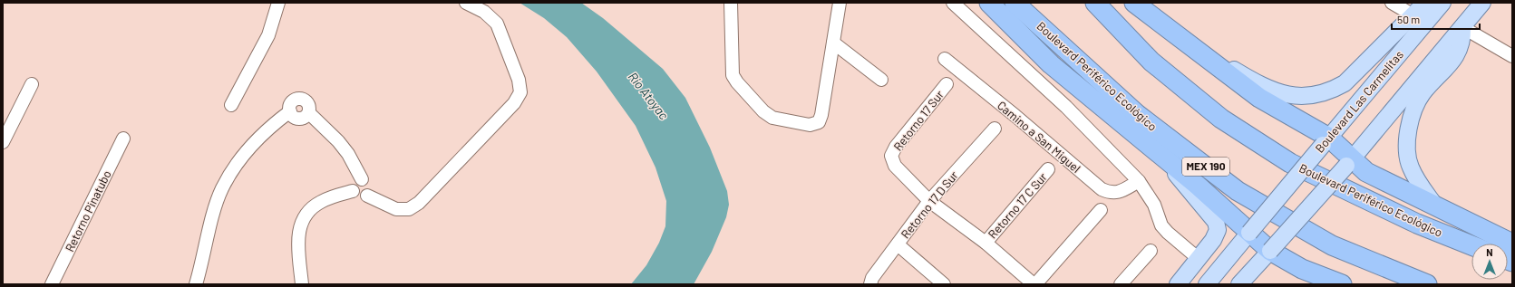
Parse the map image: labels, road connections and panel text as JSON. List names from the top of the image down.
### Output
{
  "streets": {
    "highway": ["Boulevard Periférico Ecológico", "MEX 190"],
    "main road": ["Boulevard Las Carmelitas"],
    "street": [
      "Retorno 17 Sur",
      "Camino a San Miguel",
      "Retorno 17 D Sur",
      "Retorno 17 C Sur",
      "Retorno Pinatubo"
    ]
  },
  "crossings": [
    ["Retorno 17 Sur", "Retorno 17 D Sur"]
  ],
  "water": ["Río Atoyac"],
  "scale_bar": "50 m",
  "north": "top"
}
